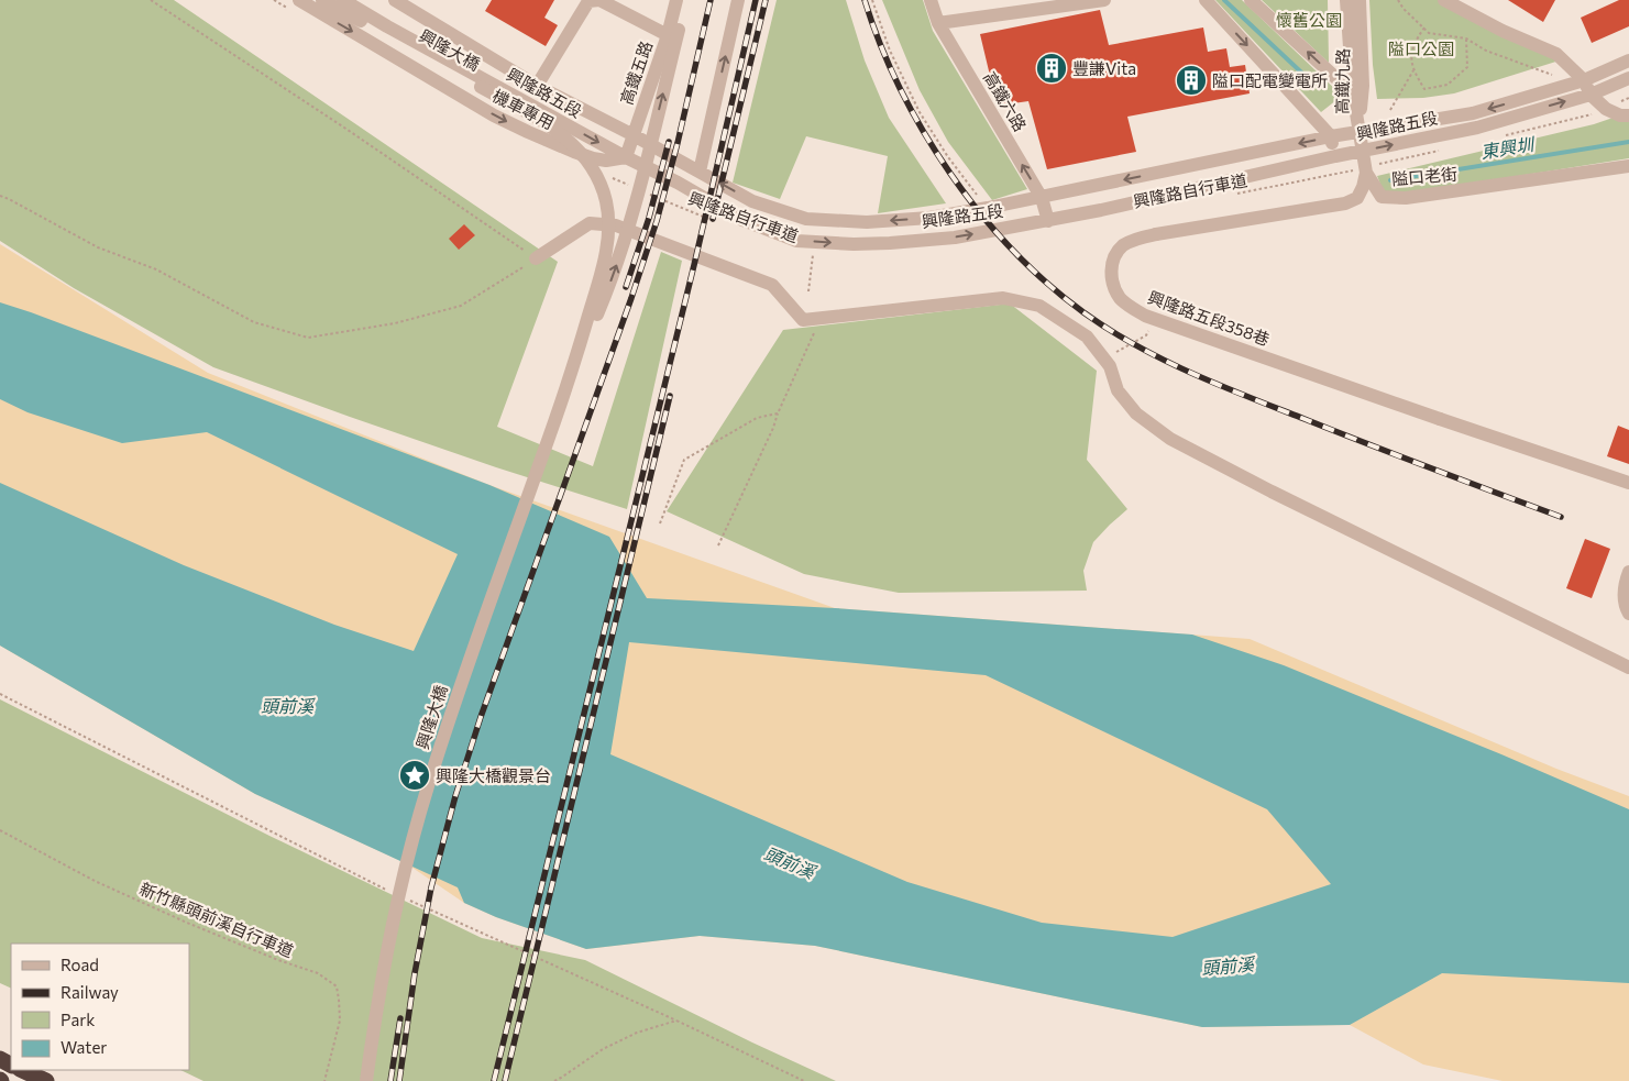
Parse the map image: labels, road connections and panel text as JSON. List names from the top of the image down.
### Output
{
  "streets": {
    "street": [
      "興隆大橋",
      "高鐵五路",
      "高鐵九路",
      "興隆路五段",
      "高鐵六路",
      "機車專用",
      "隘口老街",
      "興隆路五段358巷"
    ],
    "path": ["興隆路自行車道", "新竹縣頭前溪自行車道"]
  },
  "crossings": [
    ["興隆大橋", "高鐵五路"],
    ["高鐵五路", "興隆路五段"],
    ["高鐵五路", "機車專用"],
    ["高鐵九路", "興隆路五段"],
    ["高鐵九路", "隘口老街"],
    ["興隆路五段", "高鐵六路"],
    ["興隆路五段", "機車專用"],
    ["興隆路五段", "隘口老街"],
    ["隘口老街", "興隆路自行車道"],
    ["隘口老街", "興隆路五段358巷"],
    ["興隆路自行車道", "興隆路五段358巷"]
  ],
  "one_way": ["高鐵六路", "機車專用"],
  "water": ["東興圳", "頭前溪"],
  "parks": ["懷舊公園", "隘口公園"],
  "places": {
    "building": ["豐謙Vita", "隘口配電變電所"],
    "place": ["興隆大橋觀景台"]
  },
  "legend": [
    "Road",
    "Railway",
    "Park",
    "Water"
  ]
}
